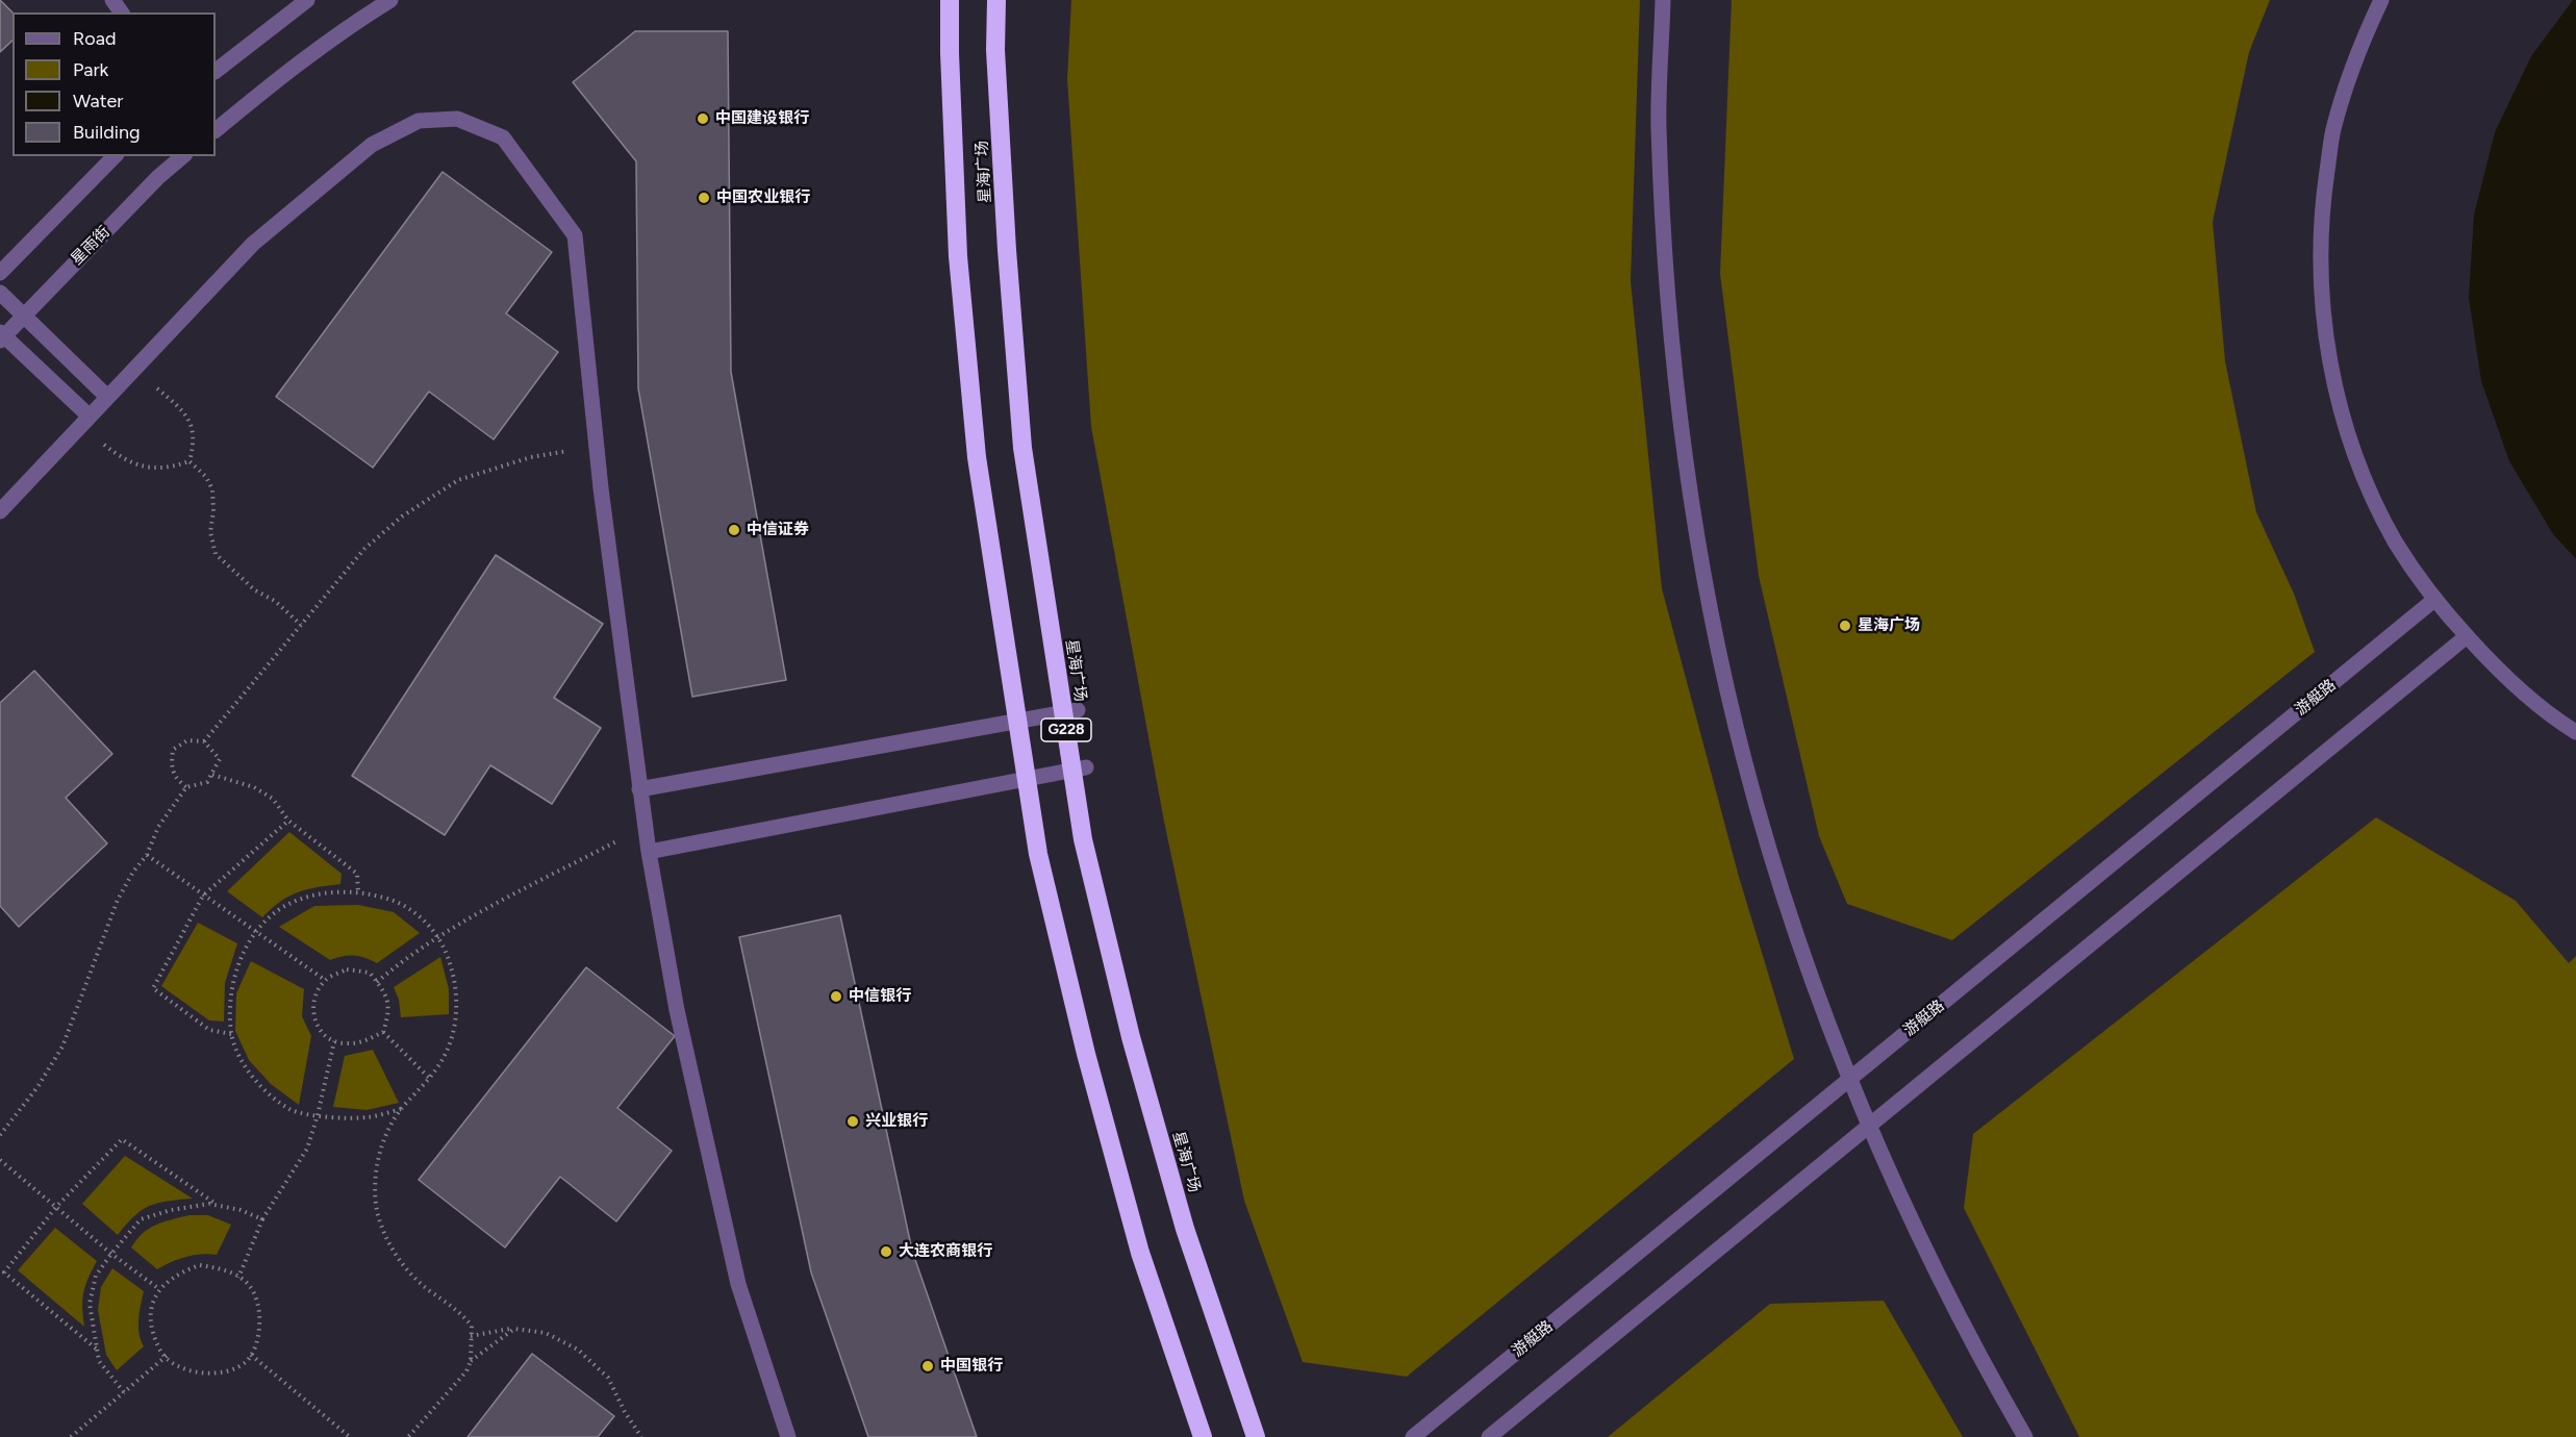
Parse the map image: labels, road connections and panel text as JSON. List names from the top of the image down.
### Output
{
  "streets": {
    "highway": ["星海广场", "G228"],
    "street": ["星雨街", "游艇路"]
  },
  "places": [
    "中国建设银行",
    "中国农业银行",
    "中信证券",
    "星海广场",
    "中信银行",
    "兴业银行",
    "大连农商银行",
    "中国银行"
  ],
  "legend": [
    "Road",
    "Park",
    "Water",
    "Building"
  ]
}
